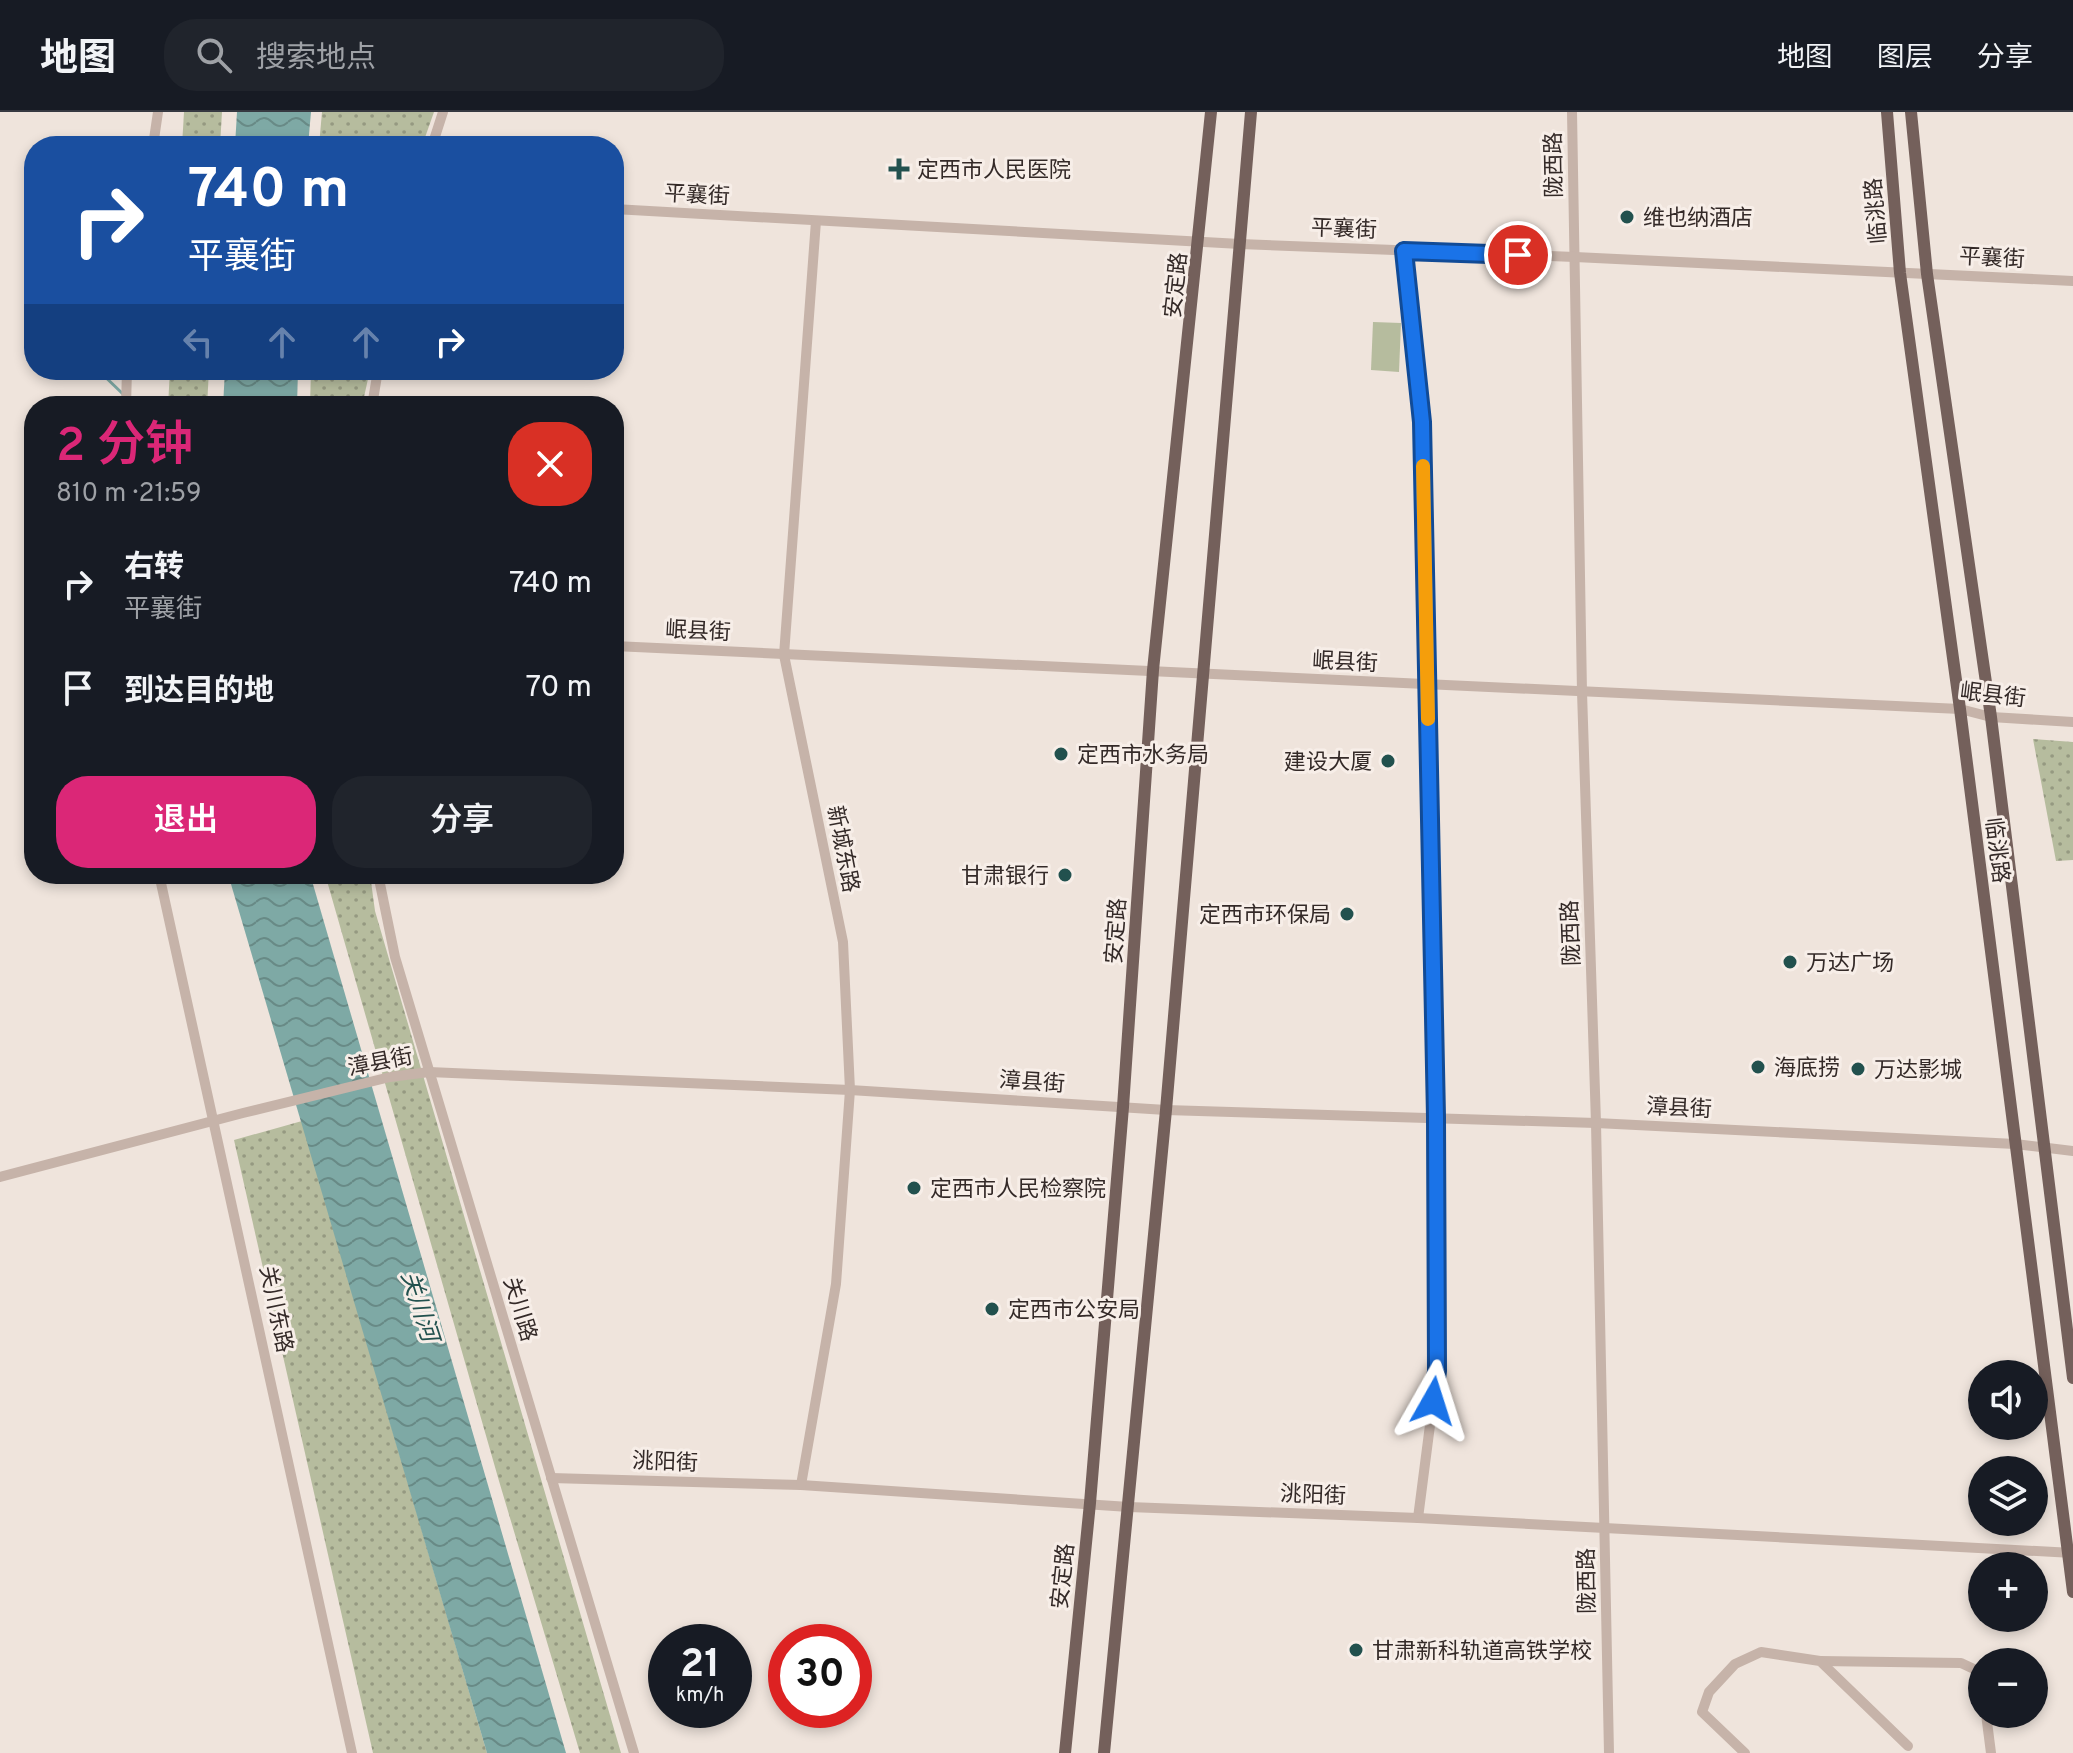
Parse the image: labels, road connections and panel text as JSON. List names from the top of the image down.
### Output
{
  "streets": {
    "main road": ["临洮路", "安定路"],
    "street": [
      "陇西路",
      "平襄街",
      "岷县街",
      "新城东路",
      "漳县街",
      "关川东路",
      "关川路",
      "洮阳街"
    ]
  },
  "crossings": [
    ["陇西路", "平襄街"],
    ["陇西路", "岷县街"],
    ["陇西路", "漳县街"],
    ["陇西路", "洮阳街"],
    ["平襄街", "临洮路"],
    ["平襄街", "安定路"],
    ["平襄街", "新城东路"],
    ["临洮路", "岷县街"],
    ["临洮路", "漳县街"],
    ["临洮路", "洮阳街"],
    ["安定路", "岷县街"],
    ["安定路", "漳县街"],
    ["安定路", "洮阳街"],
    ["岷县街", "新城东路"],
    ["新城东路", "漳县街"],
    ["新城东路", "洮阳街"],
    ["漳县街", "关川东路"],
    ["漳县街", "关川路"],
    ["关川路", "洮阳街"]
  ],
  "water": ["关川河"],
  "places": {
    "health": ["定西市人民医院"],
    "other": [
      "维也纳酒店",
      "定西市水务局",
      "建设大厦",
      "甘肃银行",
      "定西市环保局",
      "万达广场",
      "海底捞",
      "万达影城",
      "定西市人民检察院",
      "定西市公安局",
      "甘肃新科轨道高铁学校"
    ]
  },
  "page": {
    "header": "地图",
    "search": "搜索地点",
    "nav": ["地图", "图层", "分享"],
    "turn": ["740 m", "平襄街"],
    "heading": ["2 分钟", "810 m · 21:59"],
    "list": [
      {
        "name": "右转",
        "note": "平襄街",
        "value": "740 m"
      },
      {
        "name": "到达目的地",
        "value": "70 m"
      }
    ],
    "buttons": ["退出", "分享"],
    "map_buttons": ["+", "−"],
    "speed": "21 km/h",
    "limit": "30"
  }
}
